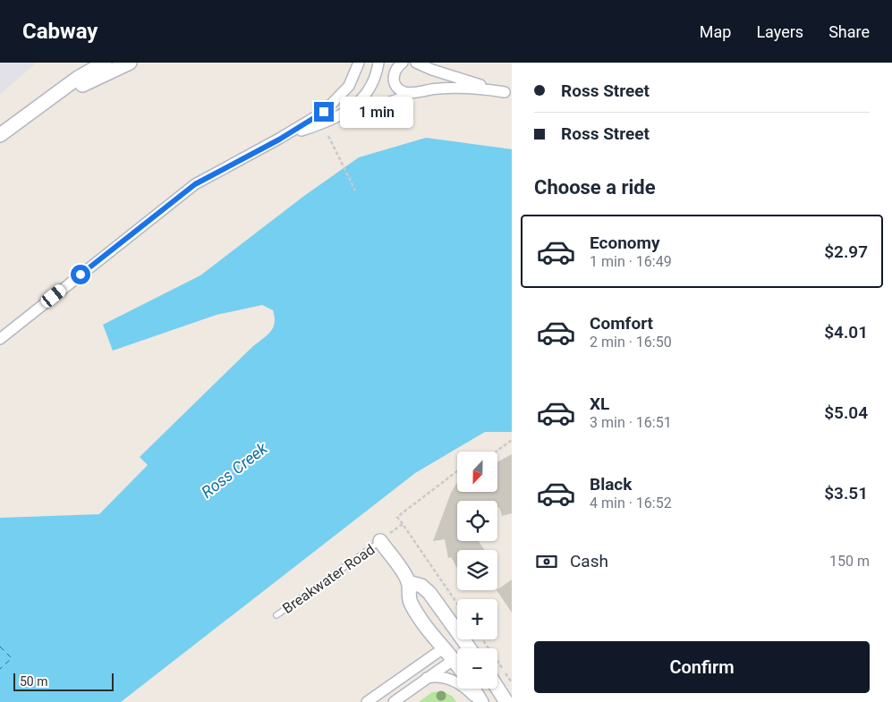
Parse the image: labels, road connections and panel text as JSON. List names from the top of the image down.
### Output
{
  "streets": {
    "lane": ["Breakwater Road"]
  },
  "water": ["Ross Creek"],
  "scale_bar": "50 m",
  "north": "bottom",
  "page": {
    "header": "Cabway",
    "nav": ["Map", "Layers", "Share"],
    "banner": ["Ross Street", "Ross Street"],
    "bubble": "1 min",
    "heading": "Choose a ride",
    "list": [
      {
        "name": "Economy",
        "note": "1 min · 16:49",
        "value": "$2.97"
      },
      {
        "name": "Comfort",
        "note": "2 min · 16:50",
        "value": "$4.01"
      },
      {
        "name": "XL",
        "note": "3 min · 16:51",
        "value": "$5.04"
      },
      {
        "name": "Black",
        "note": "4 min · 16:52",
        "value": "$3.51"
      }
    ],
    "map_buttons": ["+", "−"],
    "pay": ["Cash", "150 m"],
    "buttons": "Confirm",
    "scale": "50 m"
  }
}
